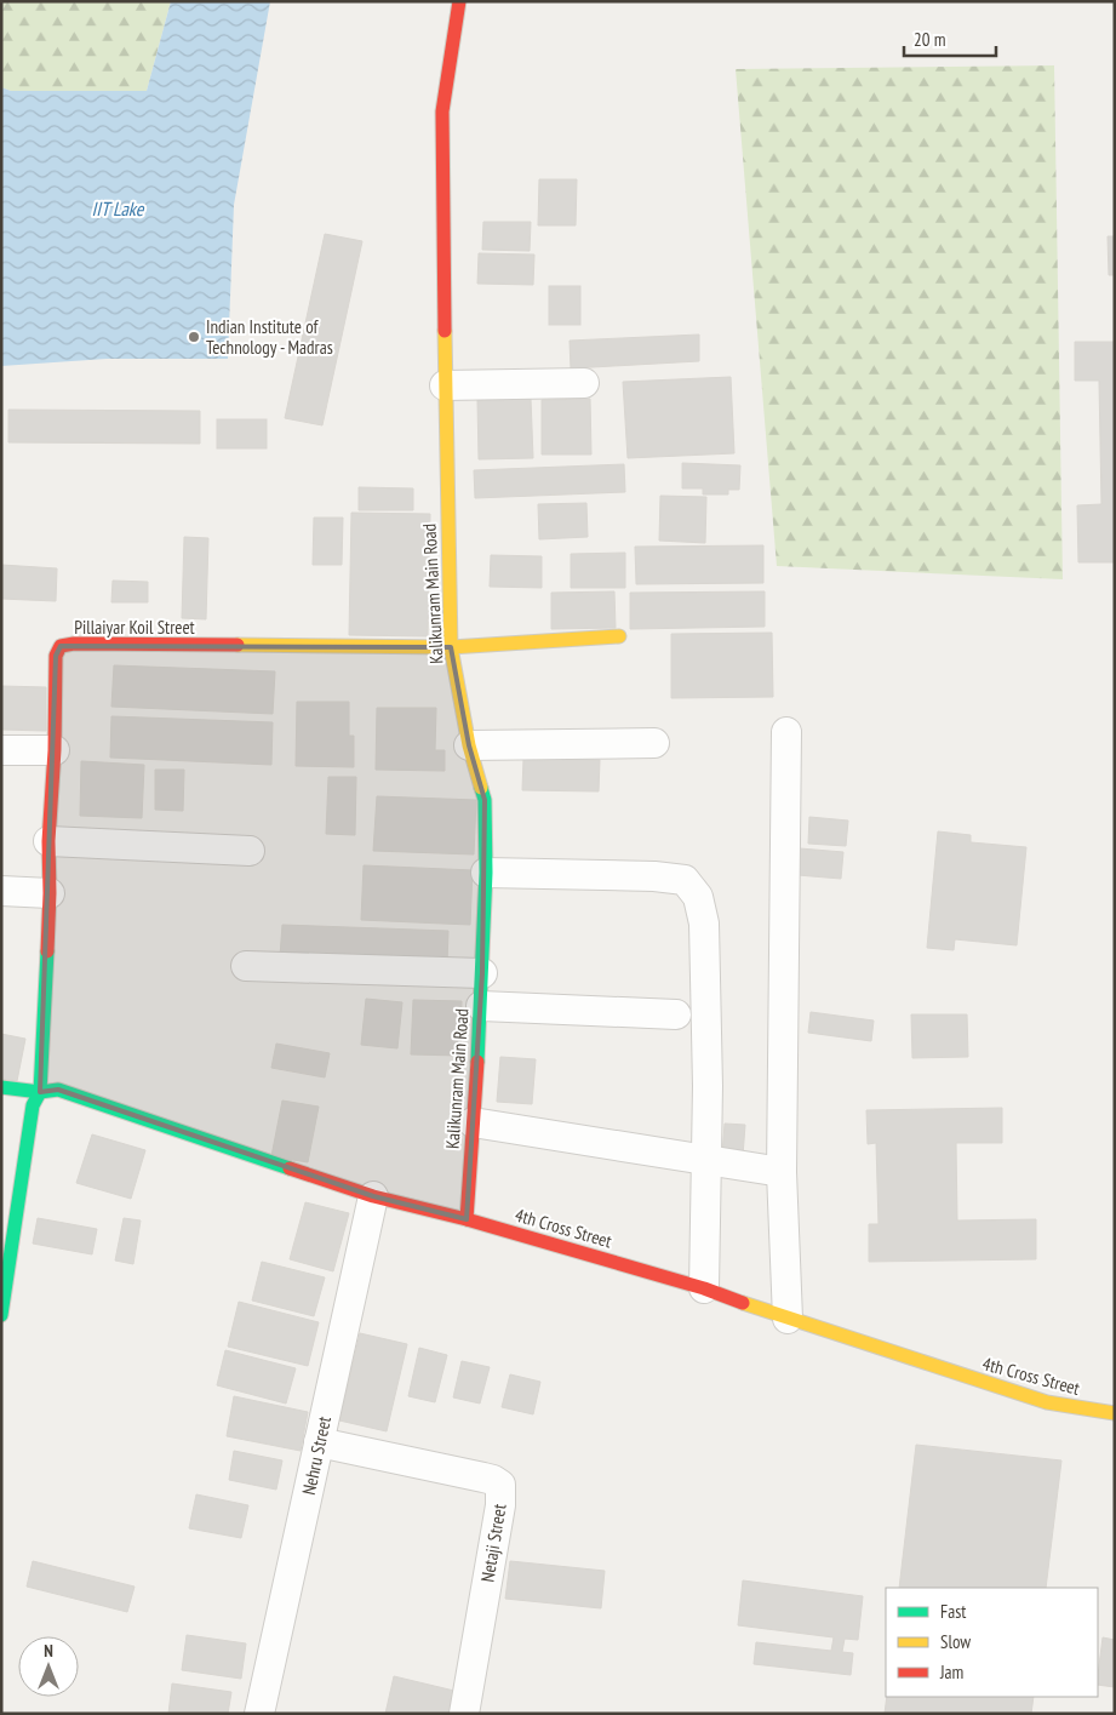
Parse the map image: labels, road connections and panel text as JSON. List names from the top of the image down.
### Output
{
  "streets": {
    "street": [
      "Kalikunram Main Road",
      "Pillaiyar Koil Street",
      "4th Cross Street",
      "Nehru Street",
      "Netaji Street"
    ]
  },
  "crossings": [
    ["Kalikunram Main Road", "Pillaiyar Koil Street"],
    ["Kalikunram Main Road", "4th Cross Street"],
    ["Pillaiyar Koil Street", "4th Cross Street"],
    ["4th Cross Street", "Nehru Street"],
    ["Nehru Street", "Netaji Street"]
  ],
  "water": ["IIT Lake"],
  "places": ["Indian Institute of Technology - Madras"],
  "legend": ["Fast", "Slow", "Jam"],
  "scale_bar": "20 m",
  "north": "top"
}
